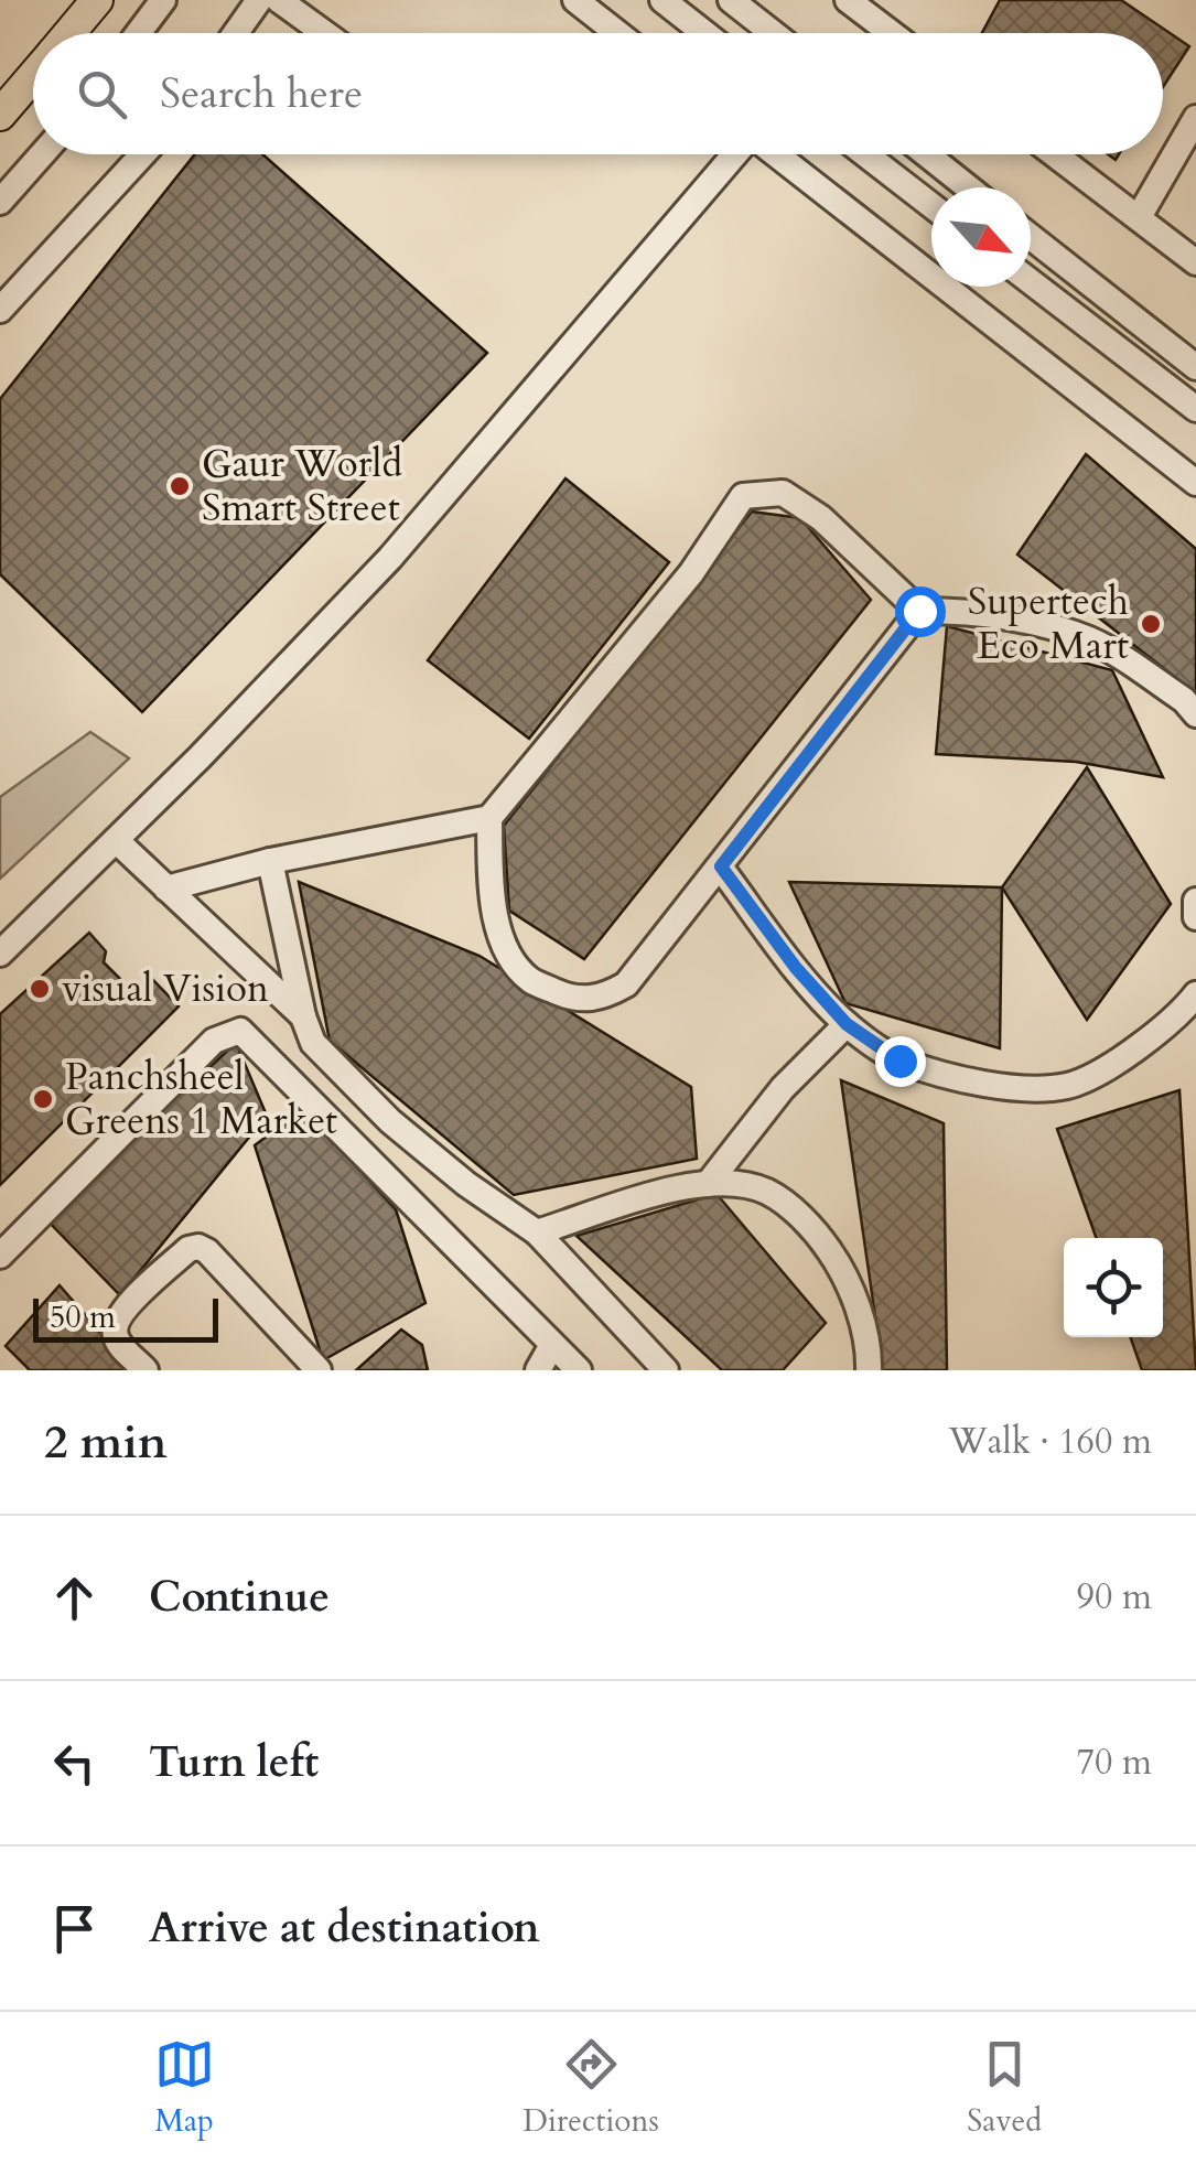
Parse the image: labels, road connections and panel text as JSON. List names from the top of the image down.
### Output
{
  "places": [
    "Gaur World Smart Street",
    "Supertech Eco Mart",
    "visual Vision",
    "Panchsheel Greens 1 Market"
  ],
  "scale_bar": "50 m",
  "north": "bottom right",
  "page": {
    "search": "Search here",
    "scale": "50 m",
    "heading": ["2 min", "Walk · 160 m"],
    "list": [
      ["Continue", "90 m"],
      ["Turn left", "70 m"],
      "Arrive at destination"
    ],
    "nav": ["Map", "Directions", "Saved"]
  }
}
